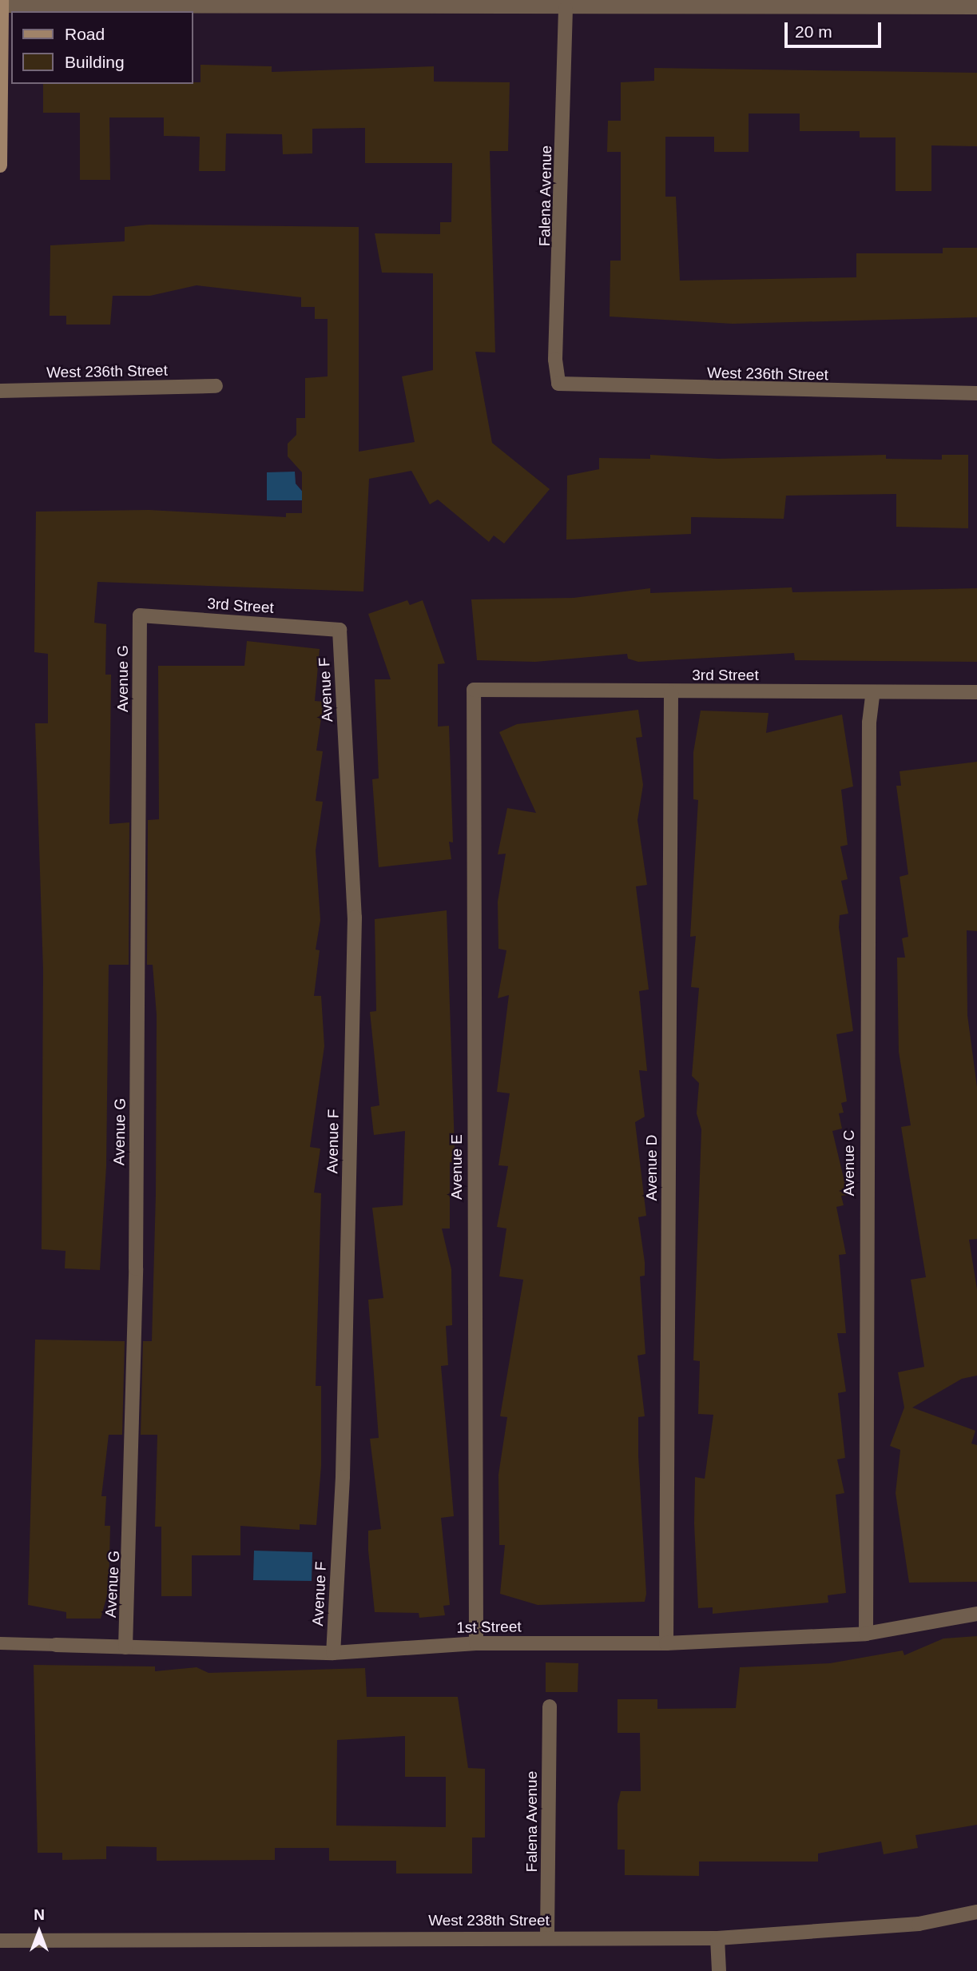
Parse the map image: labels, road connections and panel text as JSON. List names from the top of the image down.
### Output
{
  "streets": {
    "street": [
      "Falena Avenue",
      "West 236th Street",
      "3rd Street",
      "Avenue G",
      "Avenue F",
      "Avenue C",
      "Avenue E",
      "Avenue D",
      "1st Street",
      "West 238th Street"
    ]
  },
  "crossings": [
    ["Falena Avenue", "West 236th Street"],
    ["Falena Avenue", "West 238th Street"],
    ["3rd Street", "Avenue G"],
    ["3rd Street", "Avenue F"],
    ["3rd Street", "Avenue C"],
    ["3rd Street", "Avenue E"],
    ["3rd Street", "Avenue D"],
    ["Avenue G", "1st Street"],
    ["Avenue F", "1st Street"],
    ["Avenue C", "1st Street"],
    ["Avenue E", "1st Street"],
    ["Avenue D", "1st Street"]
  ],
  "legend": ["Road", "Building"],
  "scale_bar": "20 m",
  "north": "top"
}
